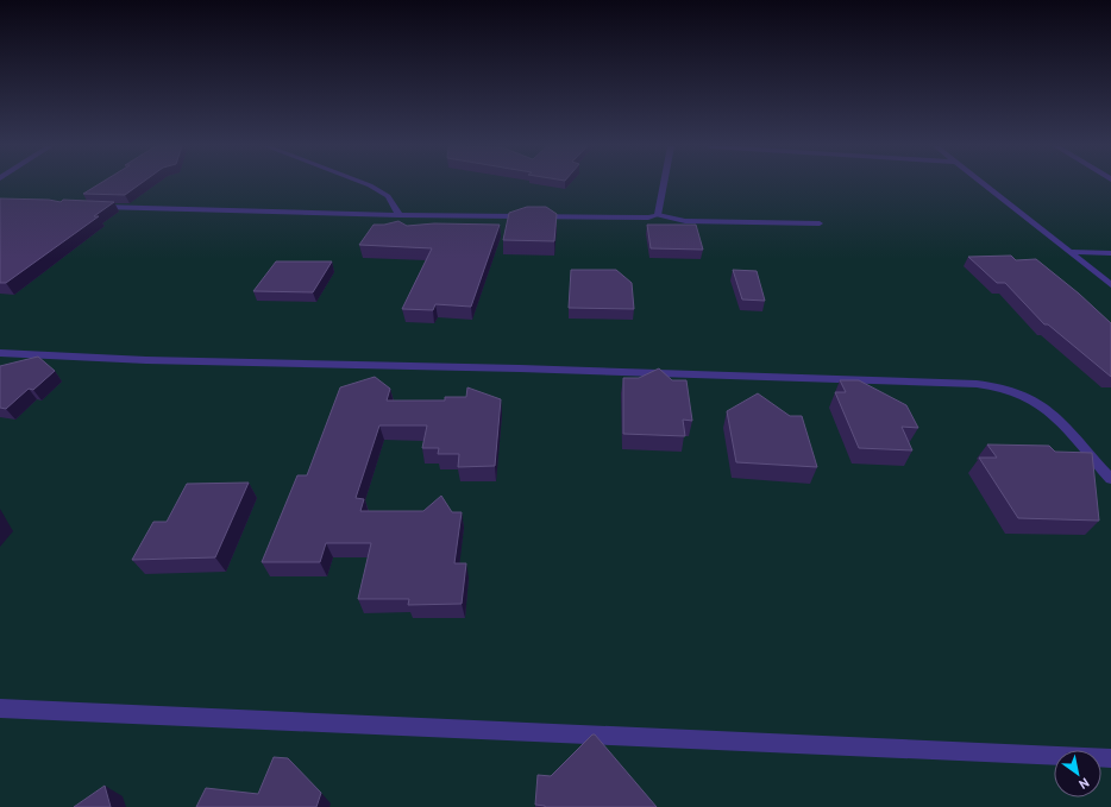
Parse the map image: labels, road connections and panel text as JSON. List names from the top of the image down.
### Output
{
  "north": "bottom right"
}
